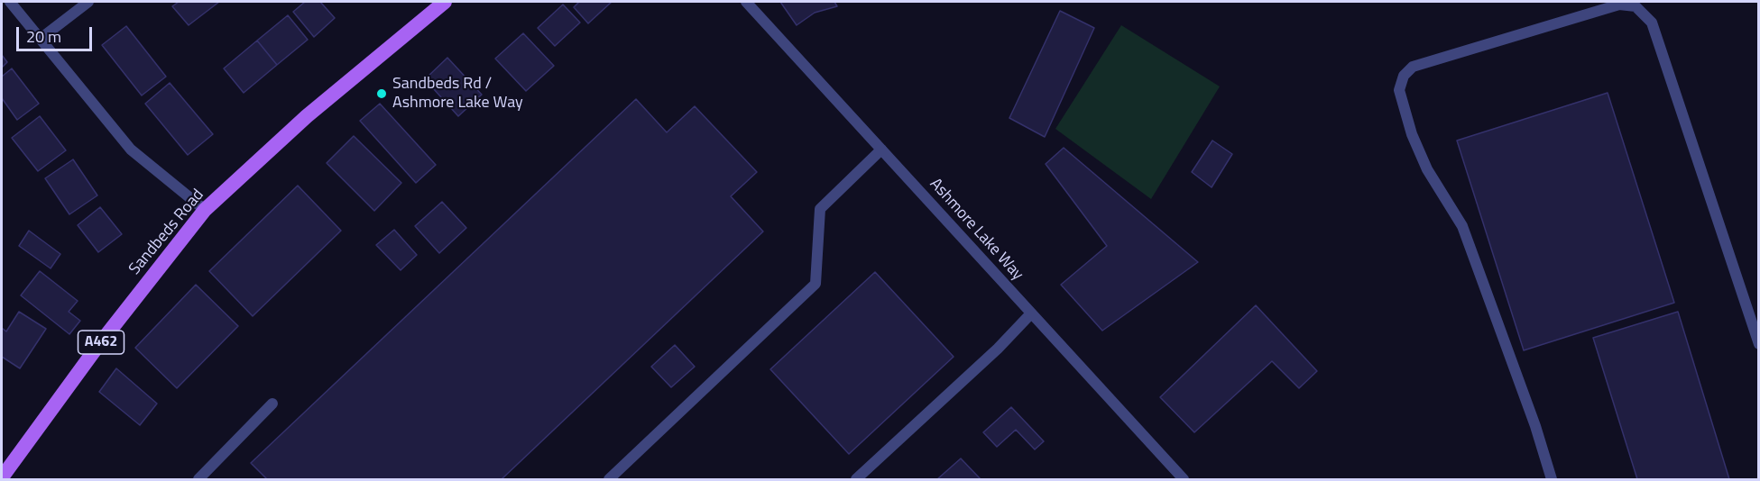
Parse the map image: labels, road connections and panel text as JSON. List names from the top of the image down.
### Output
{
  "streets": {
    "main road": ["Sandbeds Road", "A462"],
    "street": ["Ashmore Lake Way"]
  },
  "places": ["Sandbeds Rd / Ashmore Lake Way"],
  "scale_bar": "20 m"
}
